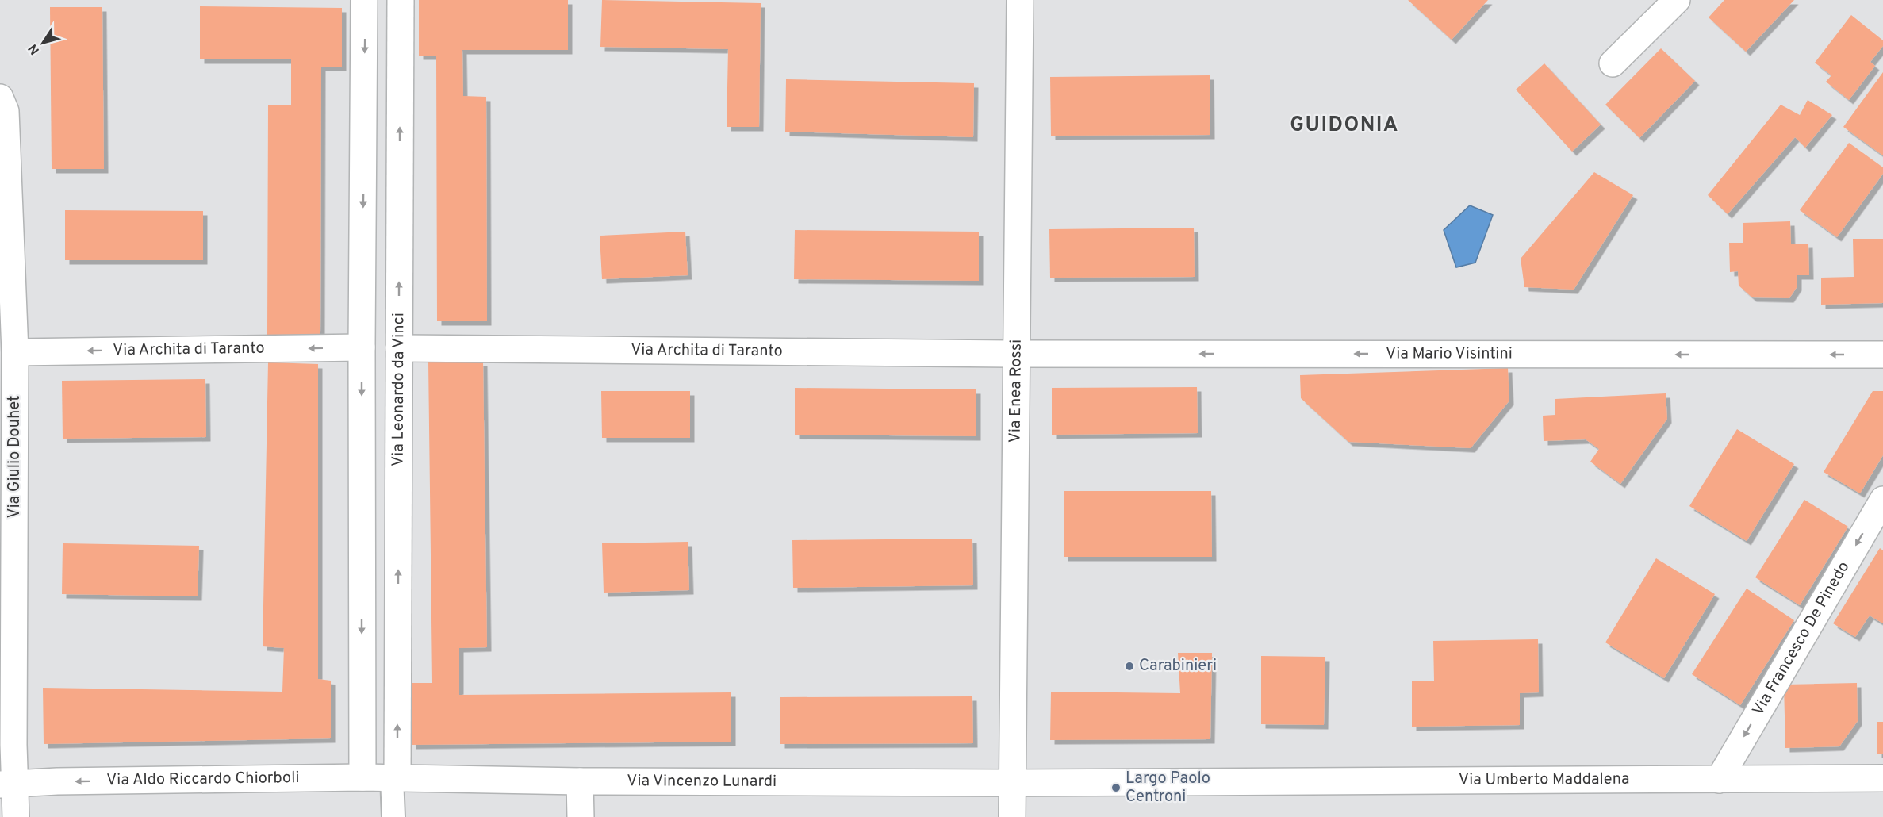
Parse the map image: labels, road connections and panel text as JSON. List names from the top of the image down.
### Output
{
  "streets": {
    "street": [
      "Via Archita di Taranto",
      "Via Mario Visintini",
      "Via Leonardo da Vinci",
      "Via Enea Rossi",
      "Via Giulio Douhet",
      "Via Francesco De Pinedo",
      "Via Aldo Riccardo Chiorboli",
      "Via Umberto Maddalena",
      "Via Vincenzo Lunardi"
    ]
  },
  "crossings": [
    ["Via Archita di Taranto", "Via Mario Visintini"],
    ["Via Archita di Taranto", "Via Leonardo da Vinci"],
    ["Via Archita di Taranto", "Via Enea Rossi"],
    ["Via Archita di Taranto", "Via Giulio Douhet"],
    ["Via Mario Visintini", "Via Enea Rossi"],
    ["Via Leonardo da Vinci", "Via Aldo Riccardo Chiorboli"],
    ["Via Leonardo da Vinci", "Via Vincenzo Lunardi"],
    ["Via Enea Rossi", "Via Umberto Maddalena"],
    ["Via Enea Rossi", "Via Vincenzo Lunardi"],
    ["Via Giulio Douhet", "Via Aldo Riccardo Chiorboli"],
    ["Via Francesco De Pinedo", "Via Umberto Maddalena"],
    ["Via Aldo Riccardo Chiorboli", "Via Vincenzo Lunardi"],
    ["Via Umberto Maddalena", "Via Vincenzo Lunardi"]
  ],
  "one_way": [
    "Via Archita di Taranto",
    "Via Mario Visintini",
    "Via Francesco De Pinedo",
    "Via Aldo Riccardo Chiorboli"
  ],
  "districts": ["GUIDONIA"],
  "places": ["Carabinieri", "Largo Paolo Centroni"],
  "north": "bottom left"
}
